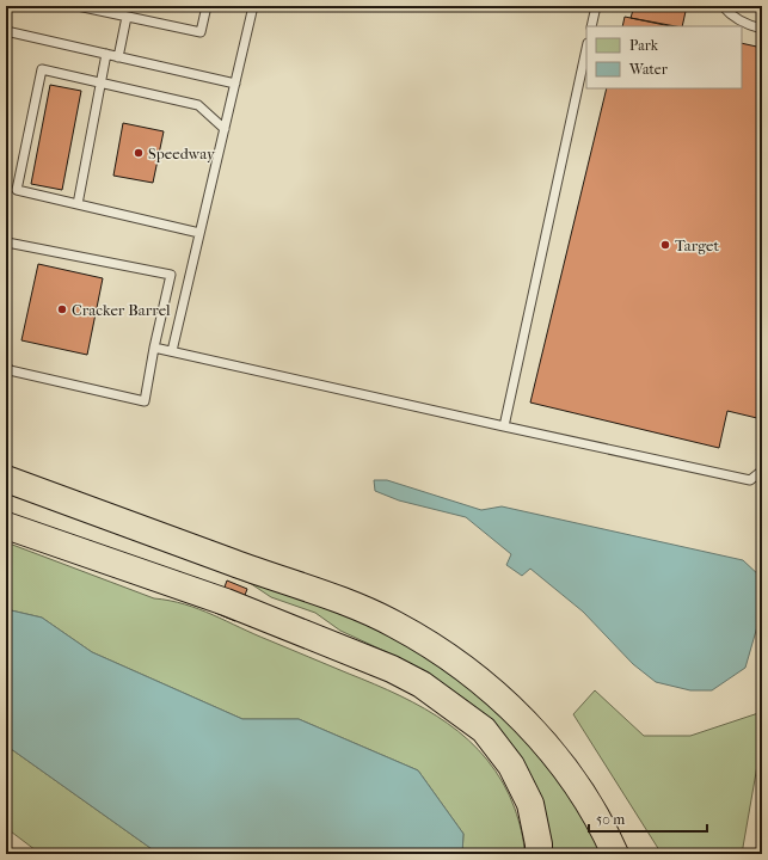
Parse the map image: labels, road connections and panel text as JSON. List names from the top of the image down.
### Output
{
  "places": ["Speedway", "Target", "Cracker Barrel"],
  "legend": ["Park", "Water"],
  "scale_bar": "50 m"
}
